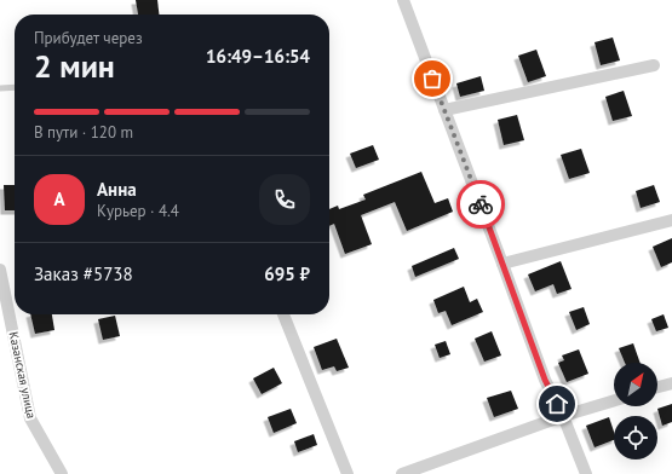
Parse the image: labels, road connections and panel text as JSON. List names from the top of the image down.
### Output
{
  "streets": {
    "street": ["Казанская улица"]
  },
  "north": "top right",
  "page": {
    "heading": ["2 мин", "Прибудет через", "16:49–16:54"],
    "panel": [
      "Анна",
      "Курьер · 4.4",
      "Заказ #5738",
      "695 ₽"
    ],
    "bar": "В пути · 120 m",
    "round": "А"
  }
}
